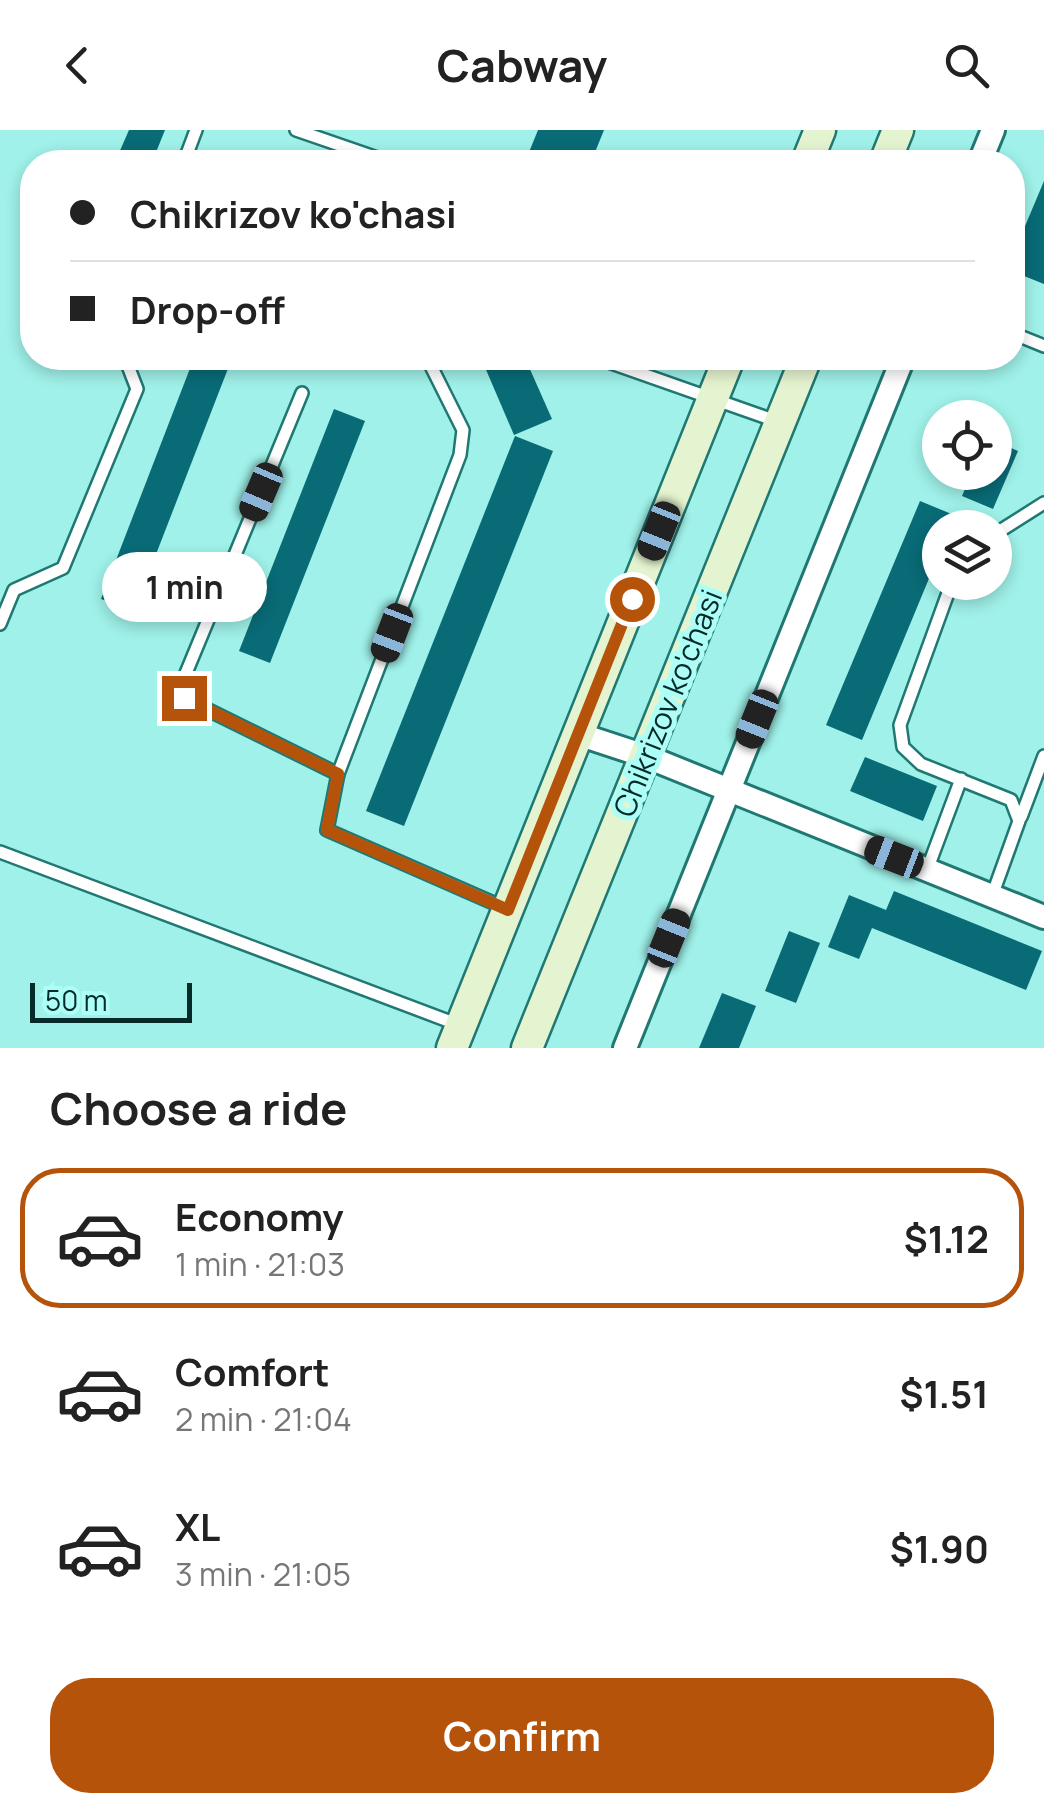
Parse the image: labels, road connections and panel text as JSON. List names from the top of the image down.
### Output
{
  "streets": {
    "main road": ["Chikrizov ko'chasi"]
  },
  "scale_bar": "50 m",
  "page": {
    "header": "Cabway",
    "banner": ["Chikrizov ko'chasi", "Drop-off"],
    "bubble": "1 min",
    "scale": "50 m",
    "heading": "Choose a ride",
    "list": [
      {
        "name": "Economy",
        "note": "1 min · 21:03",
        "value": "$1.12"
      },
      {
        "name": "Comfort",
        "note": "2 min · 21:04",
        "value": "$1.51"
      },
      {
        "name": "XL",
        "note": "3 min · 21:05",
        "value": "$1.90"
      }
    ],
    "buttons": "Confirm"
  }
}
